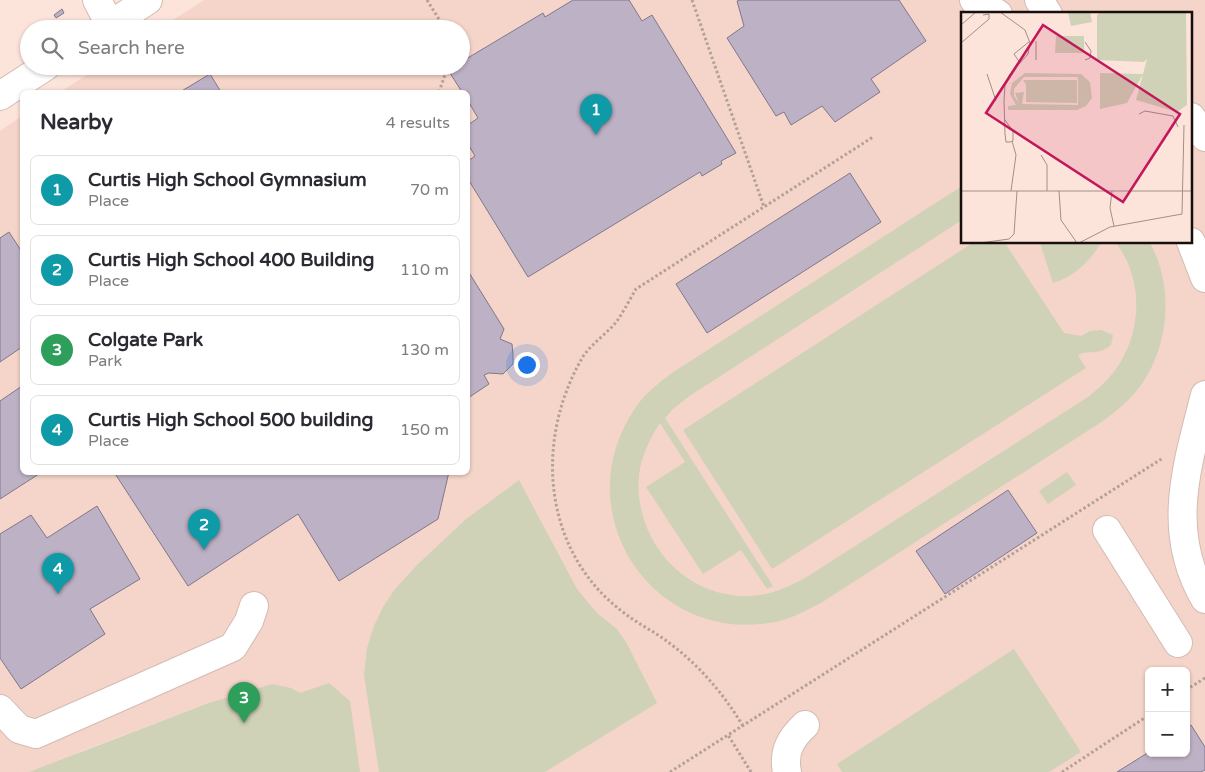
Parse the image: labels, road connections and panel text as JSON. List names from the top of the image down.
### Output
{
  "page": {
    "search": "Search here",
    "heading": ["Nearby", "4 results"],
    "pins": [
      "1",
      "2",
      "4",
      "3"
    ],
    "list": [
      {
        "mark": "1",
        "name": "Curtis High School Gymnasium",
        "note": "Place",
        "value": "70 m"
      },
      {
        "mark": "2",
        "name": "Curtis High School 400 Building",
        "note": "Place",
        "value": "110 m"
      },
      {
        "mark": "3",
        "name": "Colgate Park",
        "note": "Park",
        "value": "130 m"
      },
      {
        "mark": "4",
        "name": "Curtis High School 500 building",
        "note": "Place",
        "value": "150 m"
      }
    ],
    "map_buttons": ["+", "−"]
  }
}
